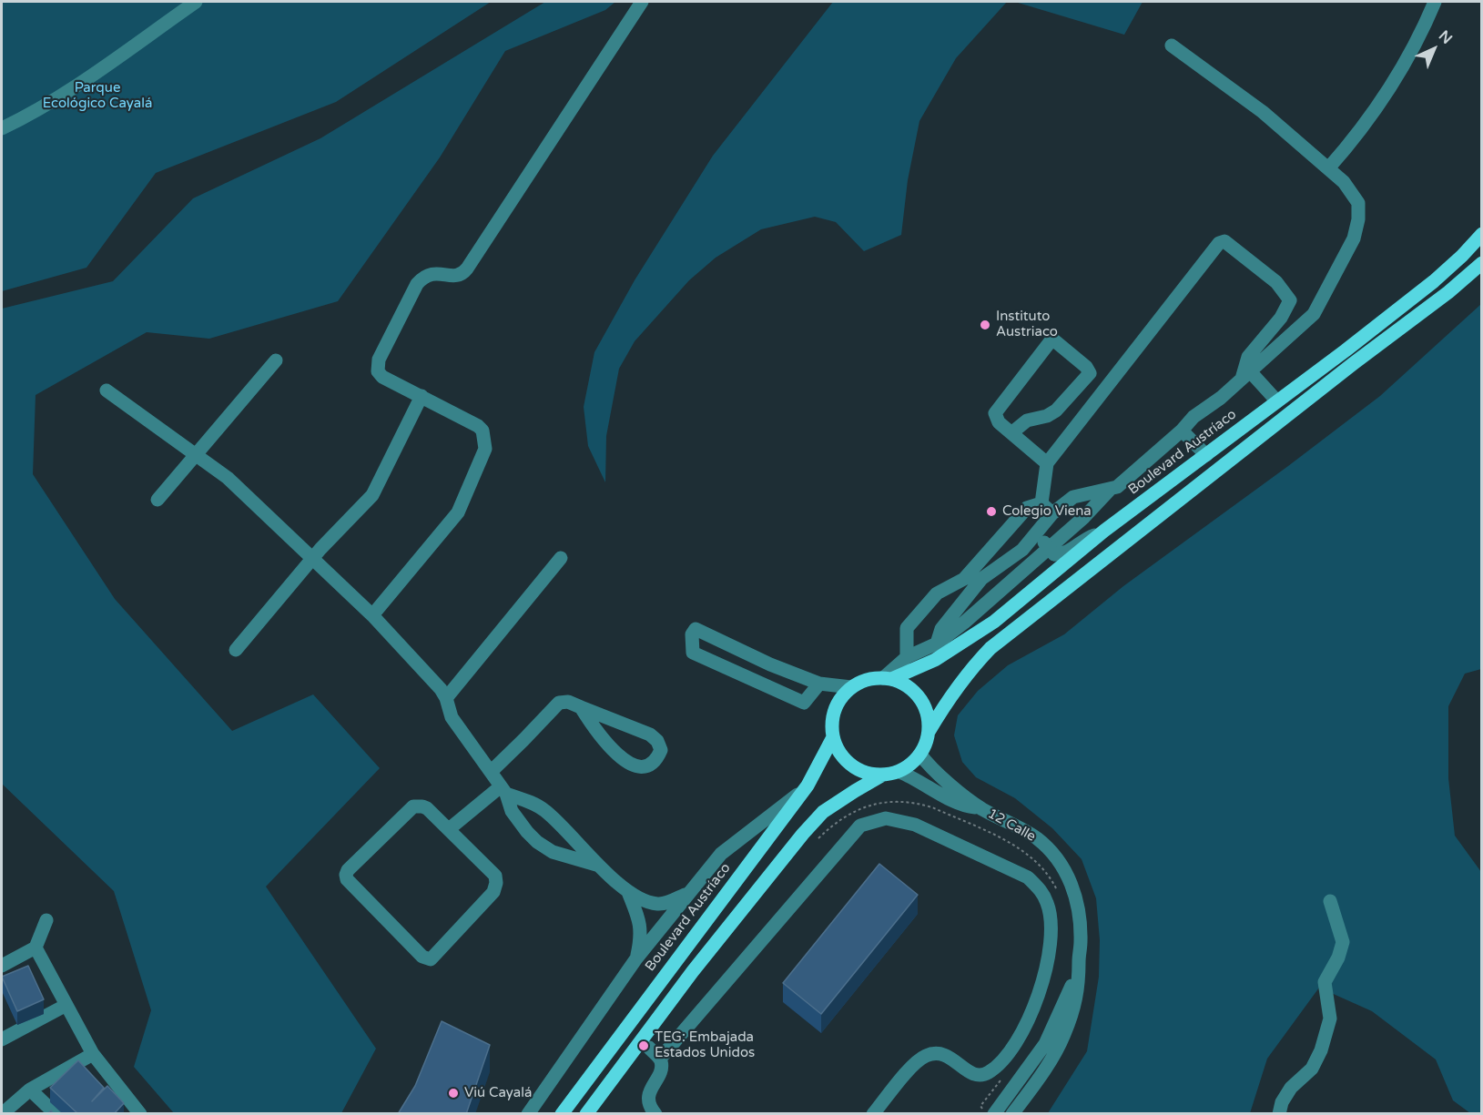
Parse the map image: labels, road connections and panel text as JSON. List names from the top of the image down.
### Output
{
  "streets": {
    "main road": ["Boulevard Austríaco"],
    "street": ["12 Calle"]
  },
  "crossings": [
    ["Boulevard Austríaco", "12 Calle"]
  ],
  "parks": ["Parque Ecológico Cayalá"],
  "places": [
    "Instituto Austriaco",
    "Colegio Viena",
    "TEG: Embajada Estados Unidos",
    "Viú Cayalá"
  ],
  "north": "top right"
}
